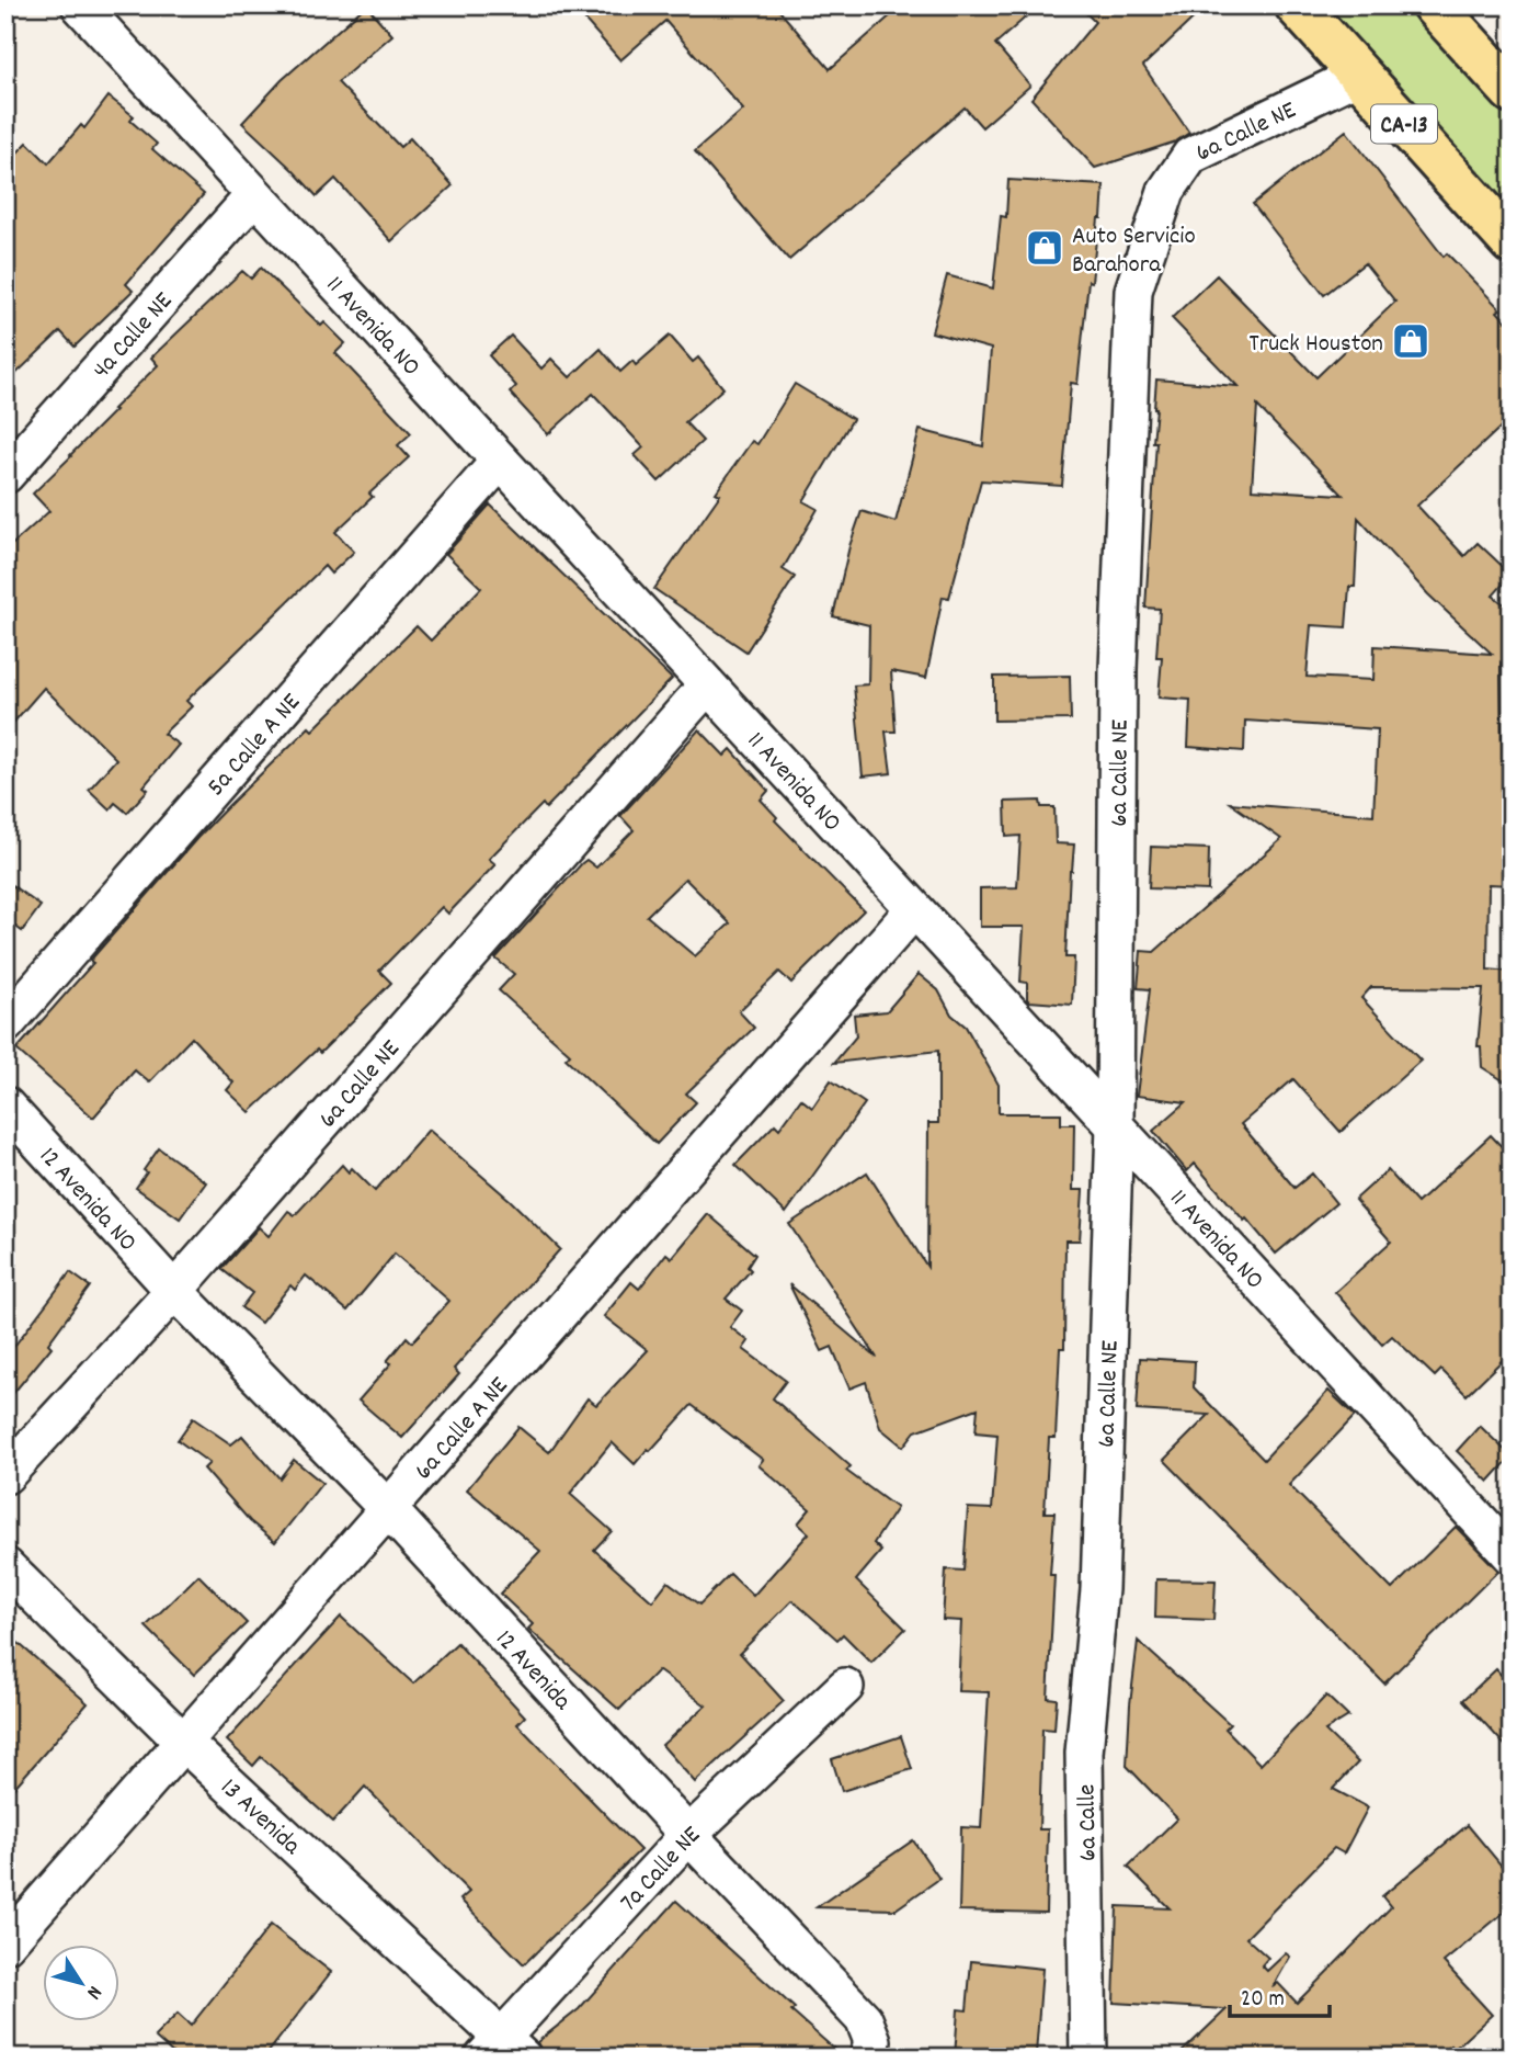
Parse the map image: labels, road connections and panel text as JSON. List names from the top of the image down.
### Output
{
  "streets": {
    "highway": ["CA-13"],
    "street": [
      "6a Calle NE",
      "11 Avenida NO",
      "4a Calle NE",
      "5a Calle A NE",
      "12 Avenida NO",
      "6a Calle A NE",
      "12 Avenida",
      "13 Avenida",
      "6a Calle",
      "7a Calle NE"
    ]
  },
  "crossings": [
    ["CA-13", "6a Calle NE"],
    ["6a Calle NE", "11 Avenida NO"],
    ["6a Calle NE", "12 Avenida NO"],
    ["6a Calle NE", "12 Avenida"],
    ["6a Calle NE", "6a Calle"],
    ["11 Avenida NO", "4a Calle NE"],
    ["11 Avenida NO", "5a Calle A NE"],
    ["11 Avenida NO", "6a Calle A NE"],
    ["12 Avenida NO", "12 Avenida"],
    ["6a Calle A NE", "12 Avenida"],
    ["6a Calle A NE", "13 Avenida"],
    ["12 Avenida", "7a Calle NE"],
    ["13 Avenida", "7a Calle NE"]
  ],
  "places": {
    "shop": ["Auto Servicio Barahora", "Truck Houston"]
  },
  "scale_bar": "20 m",
  "north": "bottom right"
}
